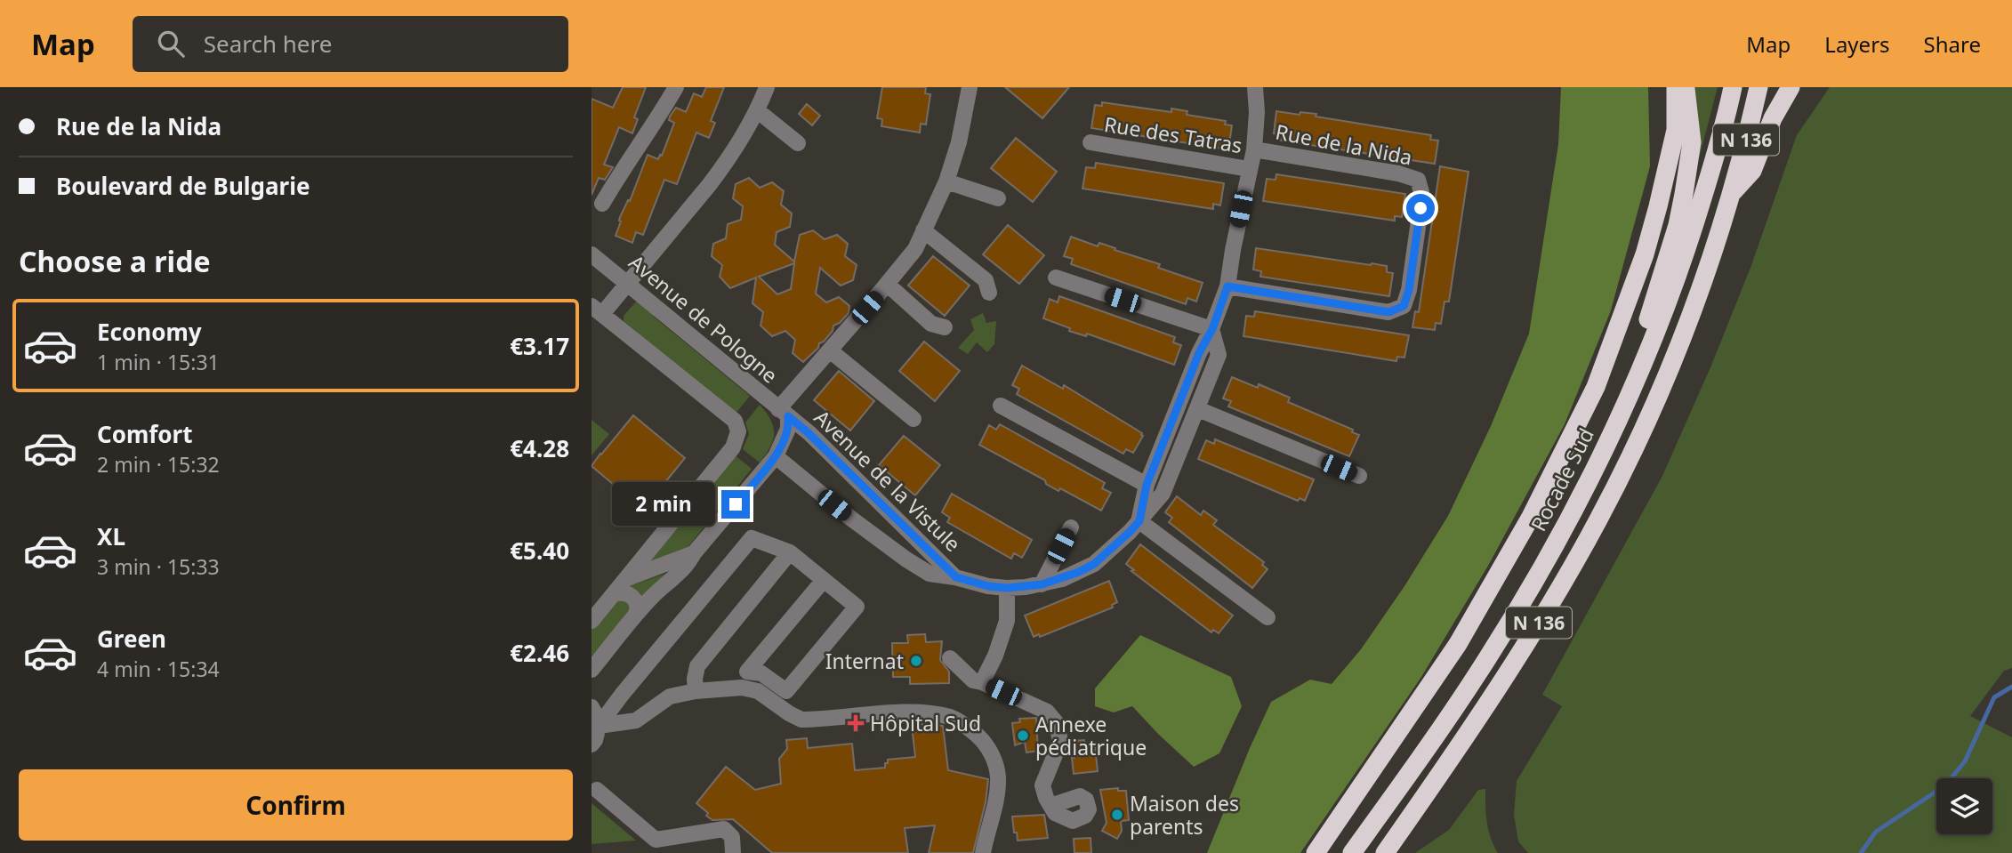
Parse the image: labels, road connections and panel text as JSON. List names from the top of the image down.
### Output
{
  "streets": {
    "highway": ["N 136", "Rocade Sud"],
    "street": [
      "Rue des Tatras",
      "Rue de la Nida",
      "Avenue de Pologne",
      "Avenue de la Vistule"
    ]
  },
  "crossings": [
    ["Rue des Tatras", "Avenue de la Vistule"],
    ["Rue de la Nida", "Avenue de la Vistule"],
    ["Avenue de Pologne", "Avenue de la Vistule"]
  ],
  "places": {
    "other": ["Internat", "Annexe pédiatrique", "Maison des parents"],
    "health": ["Hôpital Sud"]
  },
  "page": {
    "header": "Map",
    "search": "Search here",
    "nav": ["Map", "Layers", "Share"],
    "banner": ["Rue de la Nida", "Boulevard de Bulgarie"],
    "heading": "Choose a ride",
    "list": [
      {
        "name": "Economy",
        "note": "1 min · 15:31",
        "value": "€3.17"
      },
      {
        "name": "Comfort",
        "note": "2 min · 15:32",
        "value": "€4.28"
      },
      {
        "name": "XL",
        "note": "3 min · 15:33",
        "value": "€5.40"
      },
      {
        "name": "Green",
        "note": "4 min · 15:34",
        "value": "€2.46"
      }
    ],
    "bubble": "2 min",
    "buttons": "Confirm"
  }
}
